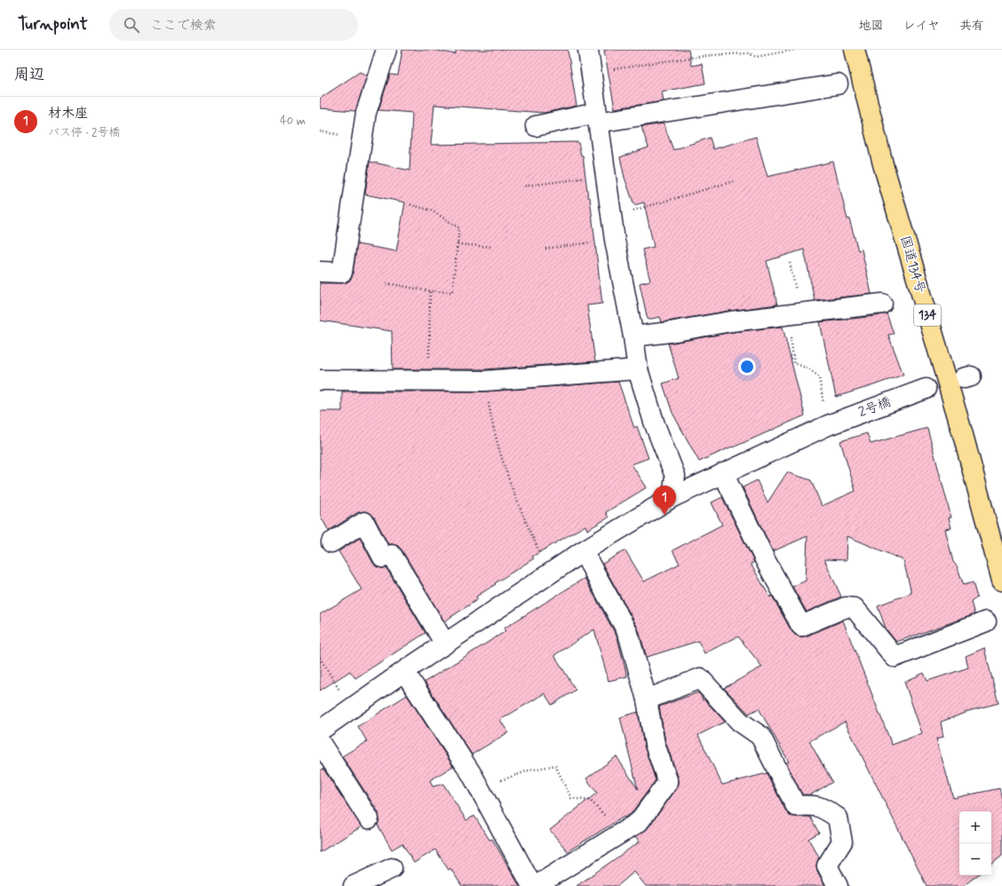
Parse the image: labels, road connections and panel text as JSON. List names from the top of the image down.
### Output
{
  "streets": {
    "highway": ["国道134号", "134"],
    "street": ["2号橋"]
  },
  "page": {
    "header": "Turnpoint",
    "search": "ここで検索",
    "nav": ["地図", "レイヤ", "共有"],
    "heading": "周辺",
    "list": [
      {
        "mark": "1",
        "name": "材木座",
        "note": "バス停 · 2号橋",
        "value": "40 m"
      }
    ],
    "pins": "1",
    "map_buttons": ["+", "−"]
  }
}
